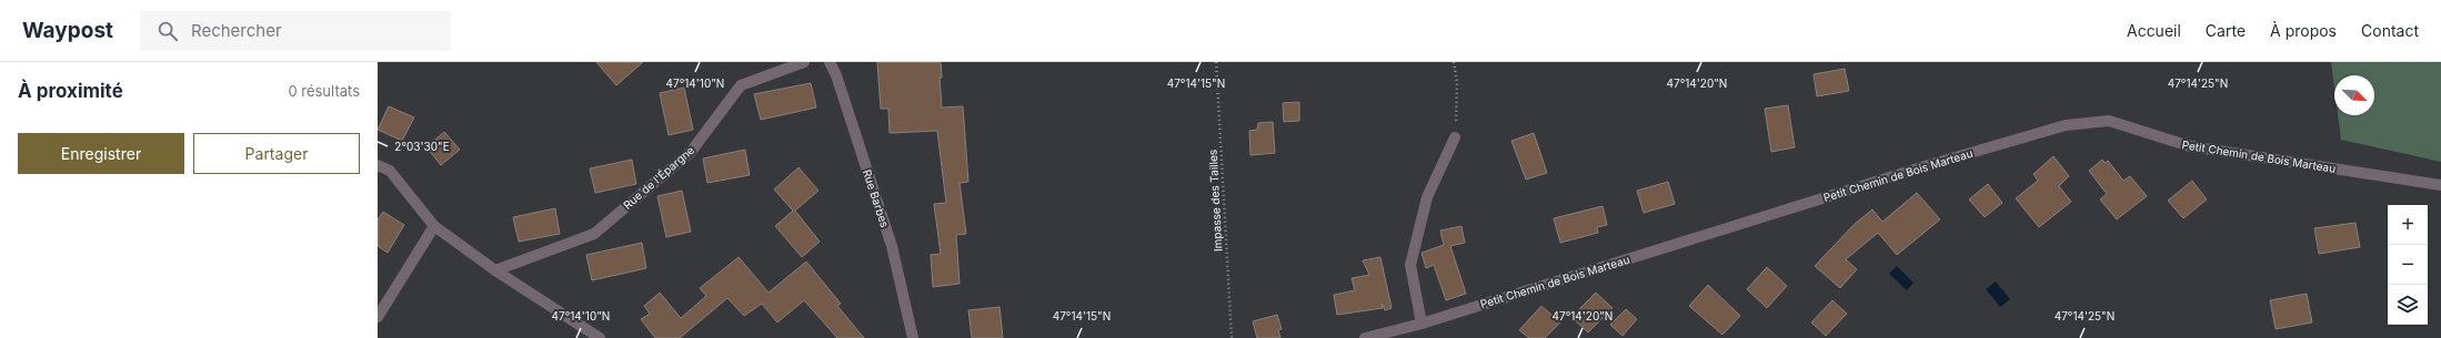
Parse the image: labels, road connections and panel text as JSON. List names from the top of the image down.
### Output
{
  "streets": {
    "street": ["Petit Chemin de Bois Marteau", "Rue de l'Épargne", "Rue Barbes"],
    "path": ["Impasse des Tailles"]
  },
  "north": "bottom right",
  "page": {
    "header": "Waypost",
    "search": "Rechercher",
    "nav": [
      "Accueil",
      "Carte",
      "À propos",
      "Contact"
    ],
    "heading": ["À proximité", "0 résultats"],
    "buttons": ["Enregistrer", "Partager"],
    "map_buttons": ["+", "−"]
  },
  "coordinates": [
    "47°14'10\"N",
    "47°14'15\"N",
    "47°14'20\"N",
    "47°14'25\"N",
    "2°03'30\"E"
  ]
}
